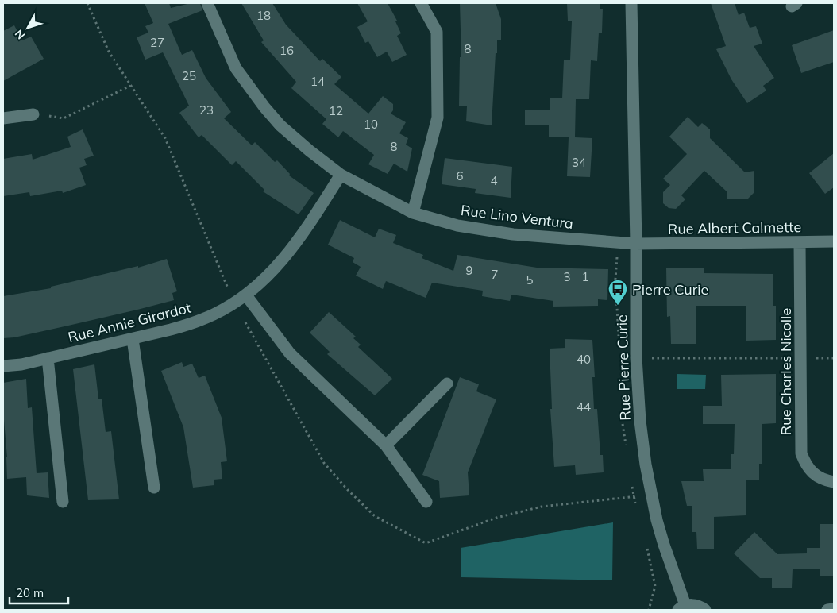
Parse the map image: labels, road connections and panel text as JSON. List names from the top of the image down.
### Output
{
  "streets": {
    "street": [
      "Rue Lino Ventura",
      "Rue Albert Calmette",
      "Rue Annie Girardot",
      "Rue Pierre Curie",
      "Rue Charles Nicolle"
    ]
  },
  "crossings": [
    ["Rue Lino Ventura", "Rue Albert Calmette"],
    ["Rue Lino Ventura", "Rue Annie Girardot"],
    ["Rue Lino Ventura", "Rue Pierre Curie"],
    ["Rue Albert Calmette", "Rue Pierre Curie"],
    ["Rue Albert Calmette", "Rue Charles Nicolle"]
  ],
  "places": {
    "bus stop": ["Pierre Curie"]
  },
  "house_numbers": [
    "18",
    "27",
    "8",
    "16",
    "25",
    "14",
    "23",
    "12",
    "10",
    "8",
    "34",
    "6",
    "4",
    "9",
    "7",
    "3",
    "1",
    "5",
    "40",
    "44"
  ],
  "scale_bar": "20 m",
  "north": "bottom left"
}
